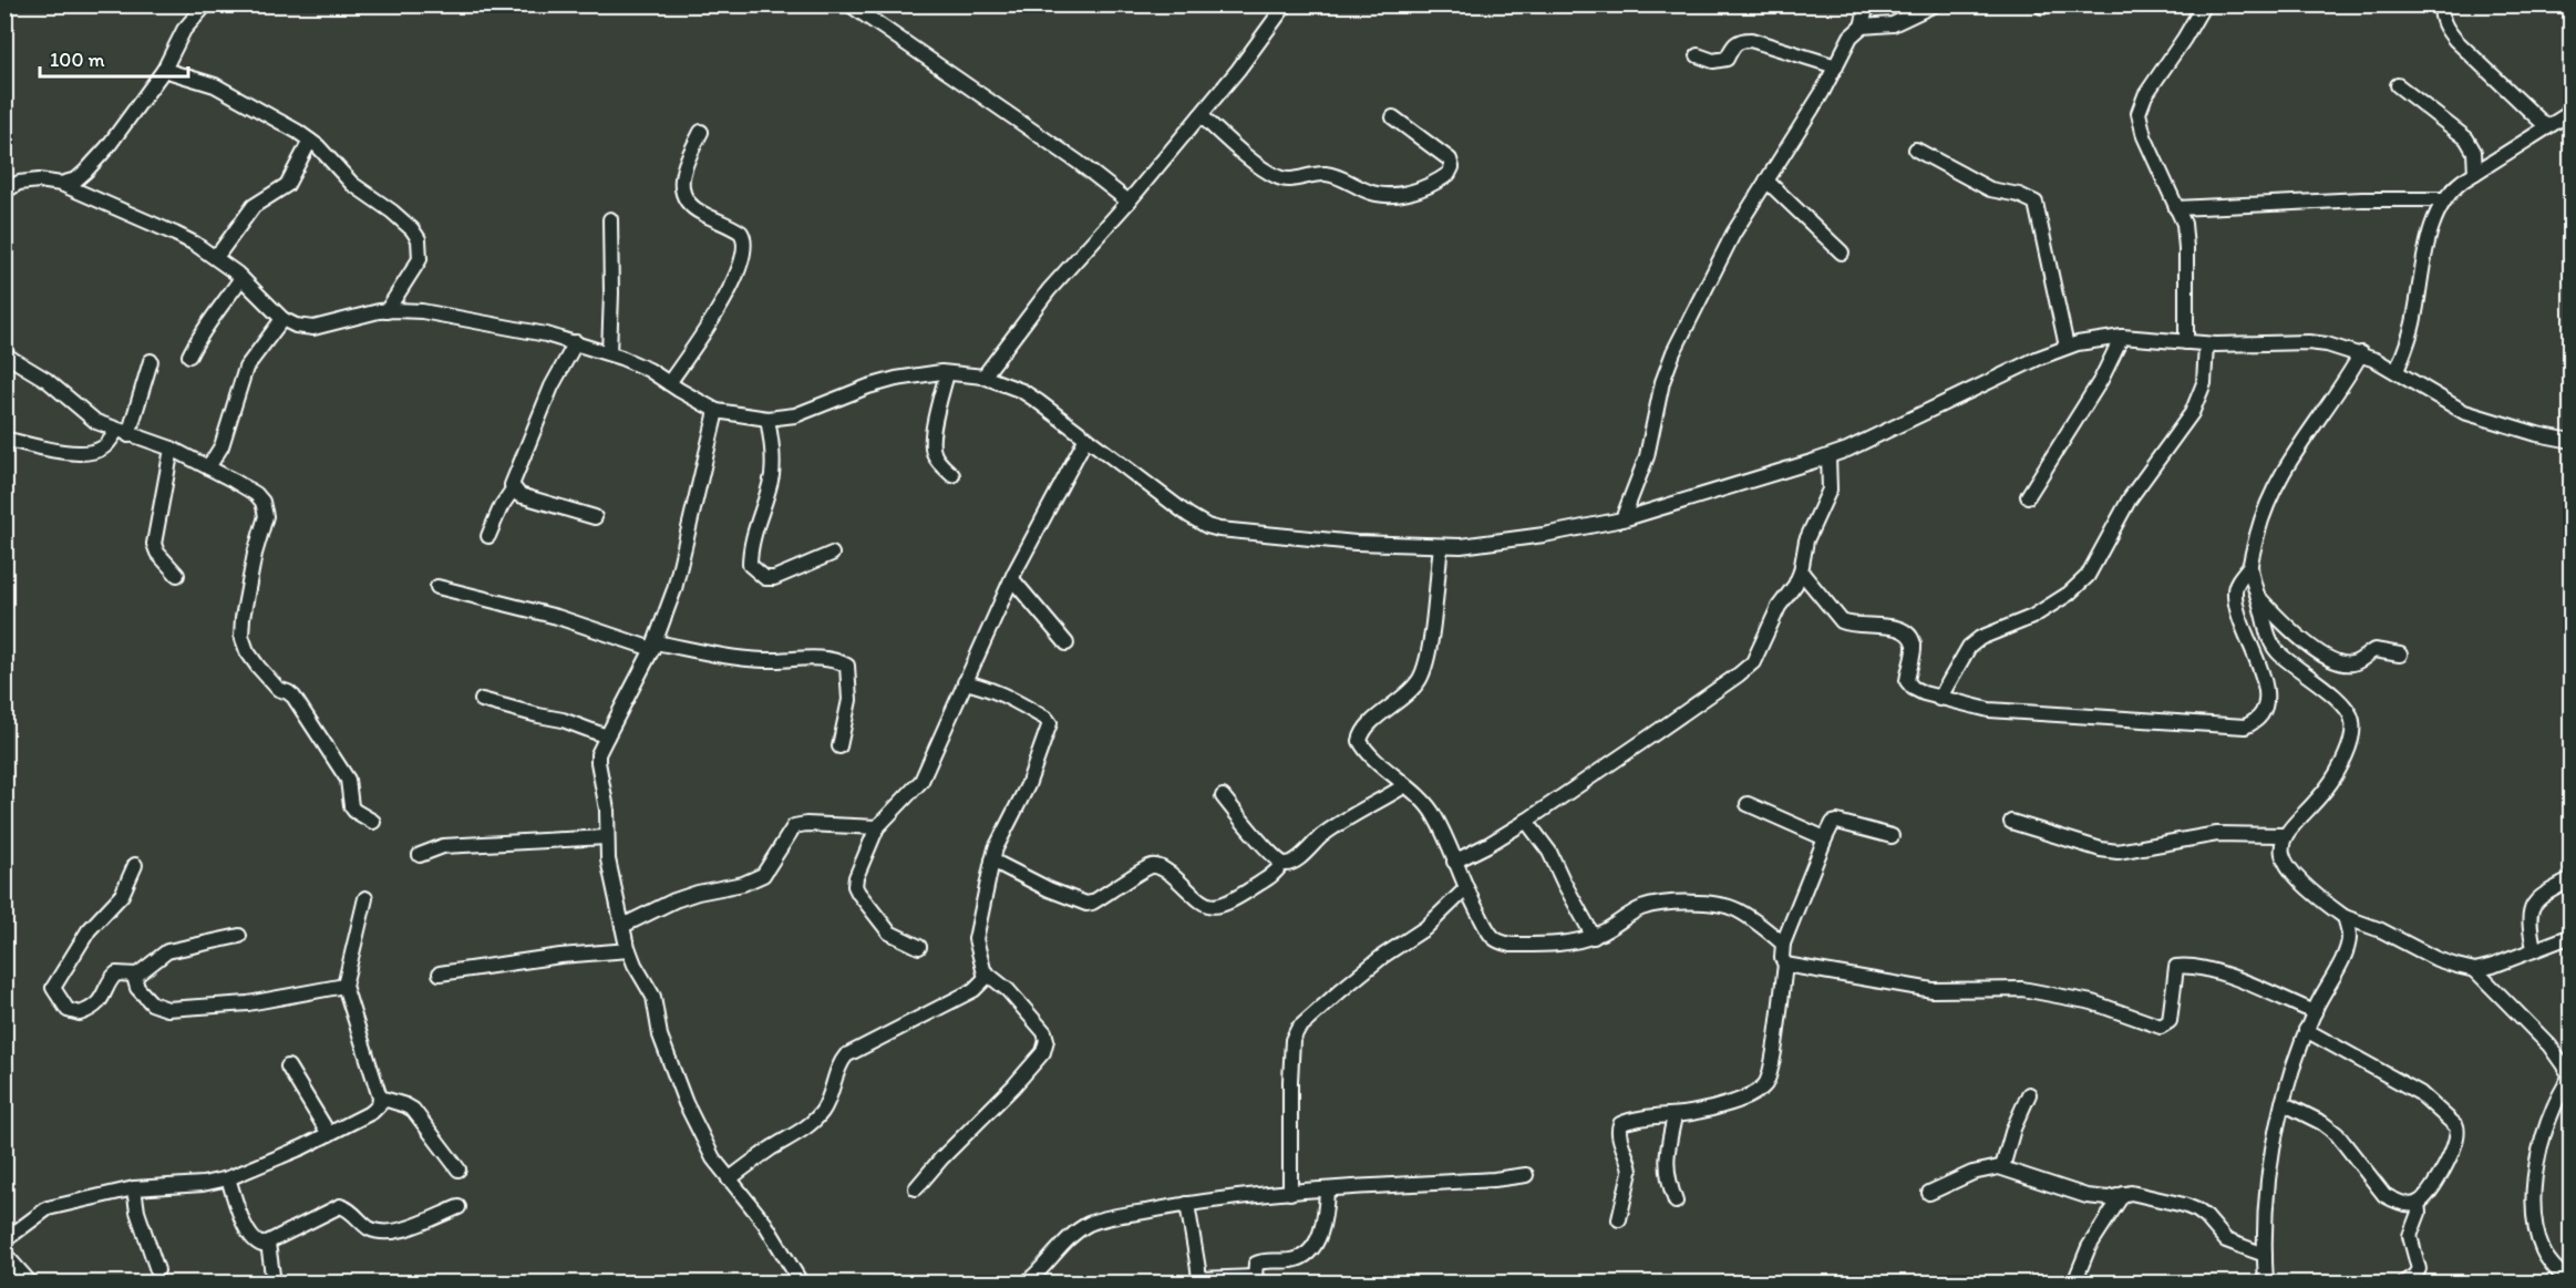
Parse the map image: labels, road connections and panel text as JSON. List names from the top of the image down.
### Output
{
  "scale_bar": "100 m"
}
